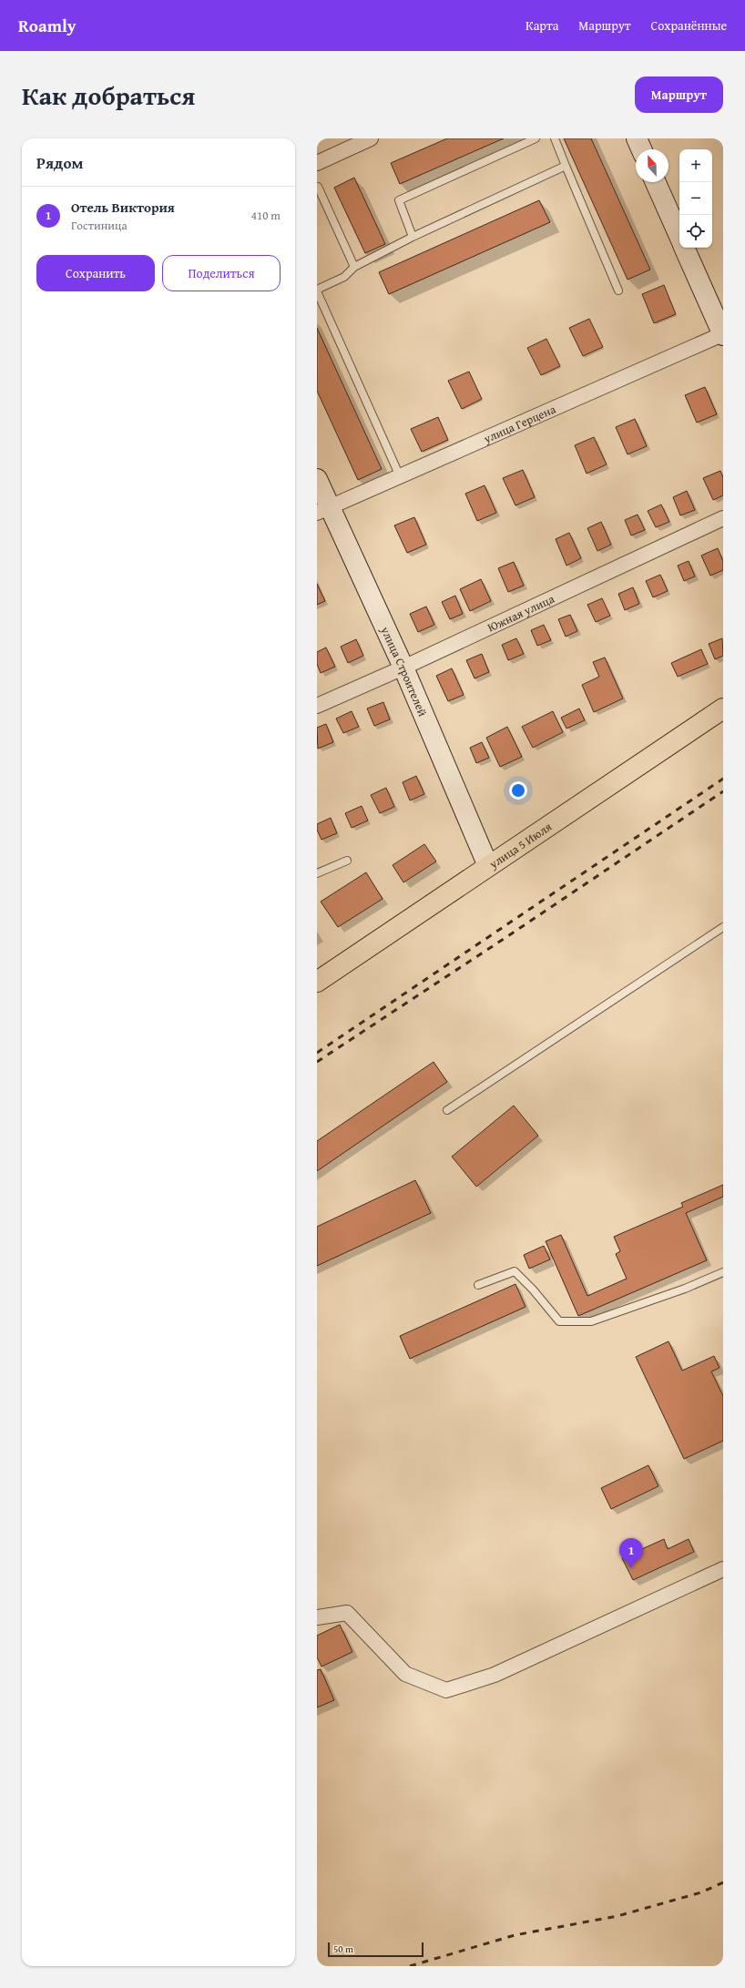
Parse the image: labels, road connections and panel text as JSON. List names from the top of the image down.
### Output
{
  "streets": {
    "highway": ["улица 5 Июля"],
    "main road": ["улица Строителей"],
    "street": ["улица Герцена", "Южная улица"]
  },
  "crossings": [
    ["улица Герцена", "улица Строителей"],
    ["Южная улица", "улица Строителей"],
    ["улица Строителей", "улица 5 Июля"]
  ],
  "scale_bar": "50 m",
  "north": "top",
  "page": {
    "header": "Roamly",
    "nav": ["Карта", "Маршрут", "Сохранённые"],
    "title": "Как добраться",
    "buttons": [
      "Маршрут",
      ["Сохранить", "Поделиться"]
    ],
    "heading": "Рядом",
    "map_buttons": ["+", "−"],
    "list": [
      {
        "mark": "1",
        "name": "Отель Виктория",
        "note": "Гостиница",
        "value": "410 m"
      }
    ],
    "pins": "1",
    "scale": "50 m"
  }
}
